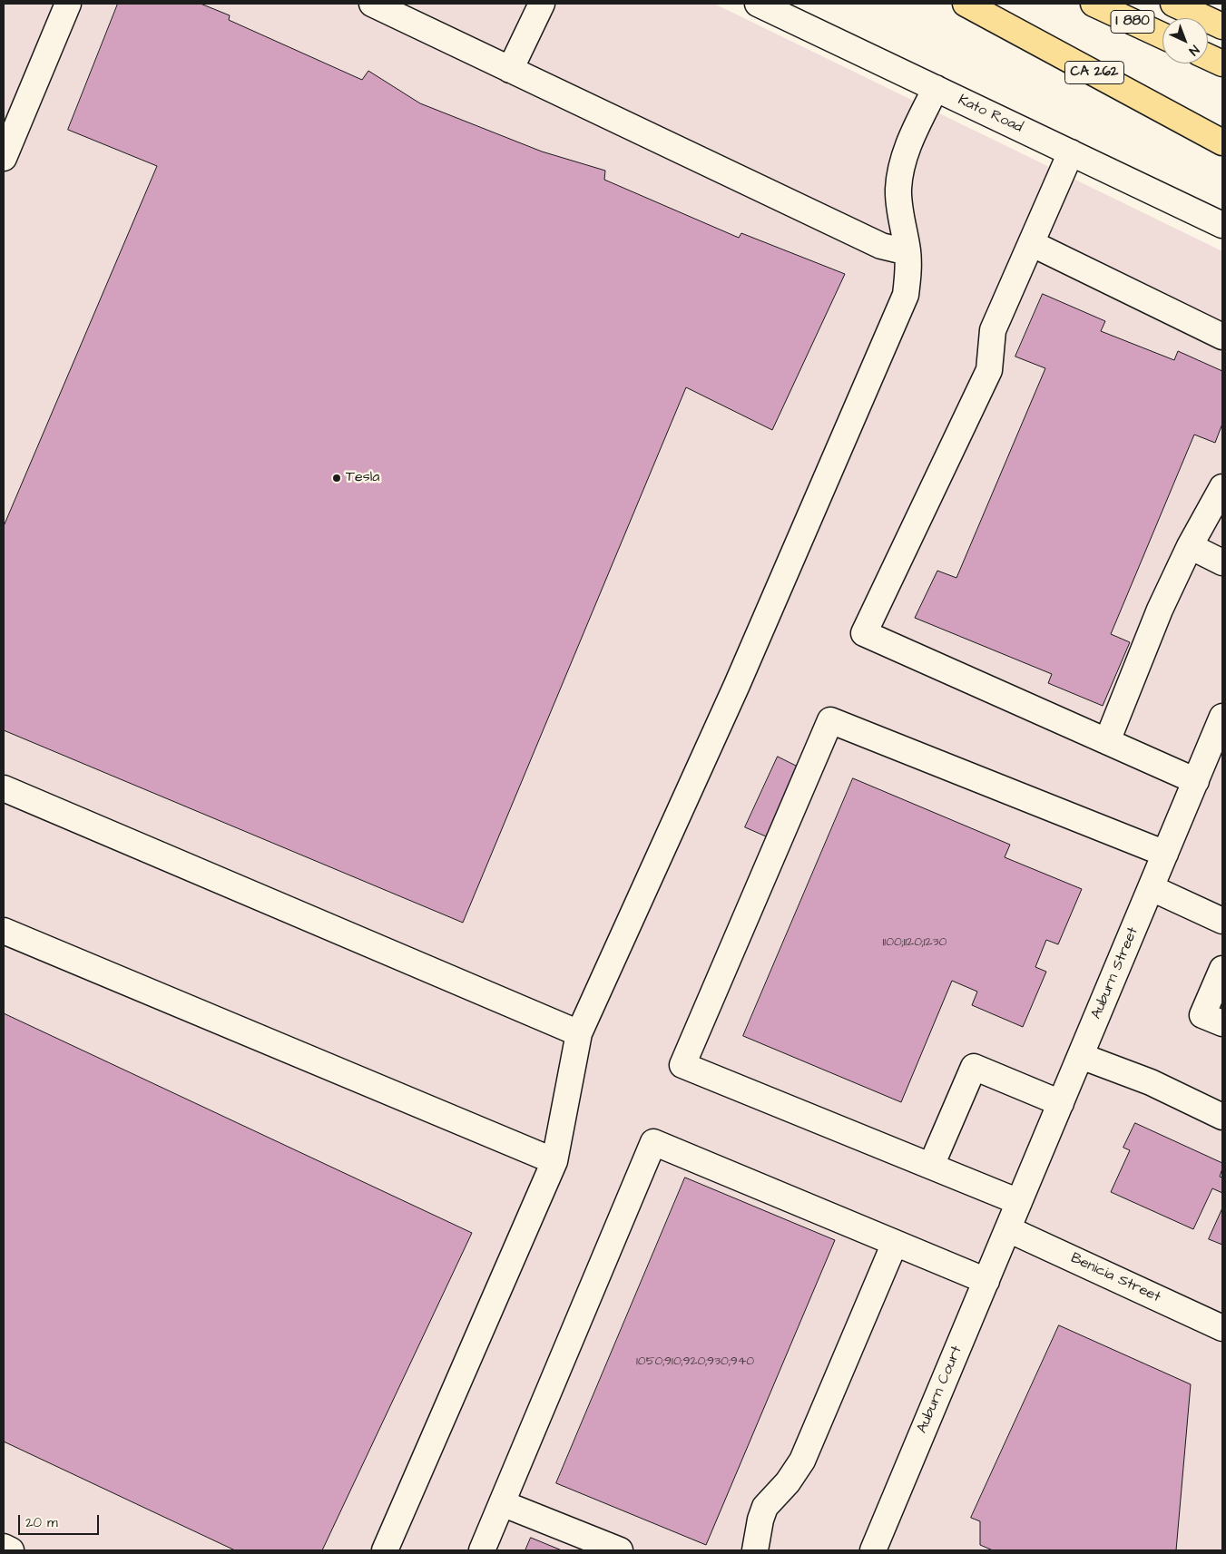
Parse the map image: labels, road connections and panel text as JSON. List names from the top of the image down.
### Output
{
  "streets": {
    "highway": ["I 880", "CA 262"],
    "street": [
      "Kato Road",
      "Auburn Street",
      "Benicia Street",
      "Auburn Court"
    ]
  },
  "crossings": [
    ["Auburn Street", "Benicia Street"],
    ["Auburn Street", "Auburn Court"],
    ["Benicia Street", "Auburn Court"]
  ],
  "places": ["Tesla"],
  "house_numbers": ["1100;1120;1230", "1050;910;920;930;940"],
  "scale_bar": "20 m",
  "north": "bottom right"
}
